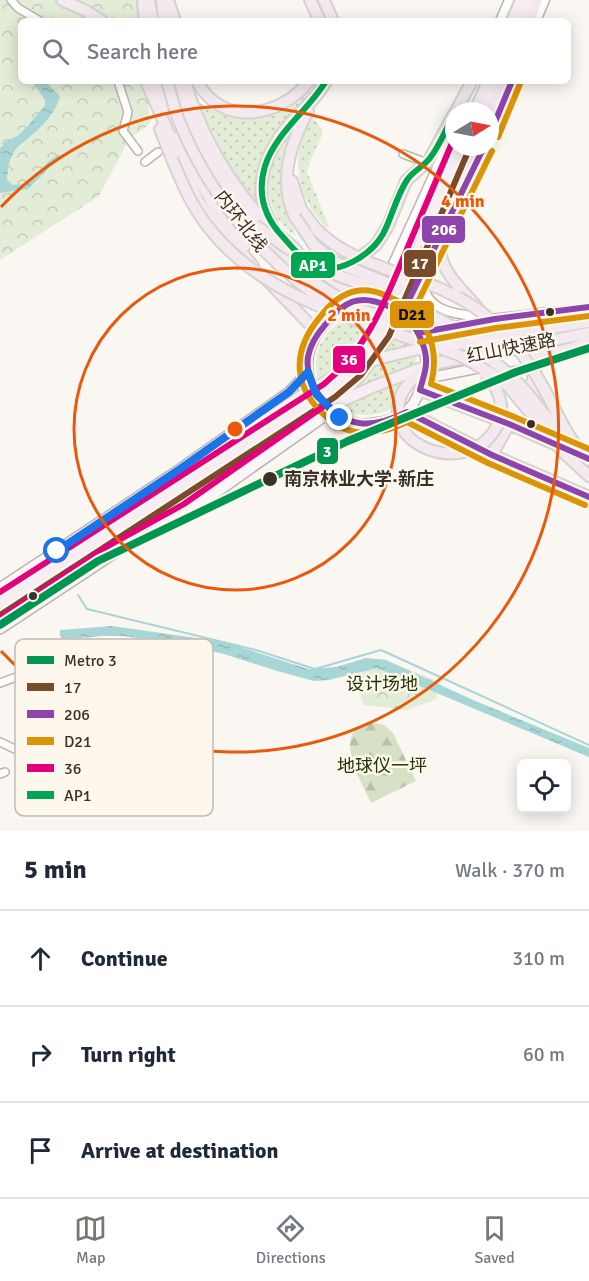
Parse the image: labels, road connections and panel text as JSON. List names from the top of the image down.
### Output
{
  "streets": {
    "highway": ["内环北线", "红山快速路"]
  },
  "parks": ["设计场地", "地球仪一坪"],
  "places": ["南京林业大学·新庄"],
  "lines": [
    "transit line 206",
    "transit line D21",
    "transit line AP1",
    "transit line 17",
    "transit line 36",
    "metro line 3"
  ],
  "legend": [
    "Metro 3",
    "17",
    "206",
    "D21",
    "36",
    "AP1"
  ],
  "north": "right",
  "page": {
    "search": "Search here",
    "heading": ["5 min", "Walk · 370 m"],
    "list": [
      ["Continue", "310 m"],
      ["Turn right", "60 m"],
      "Arrive at destination"
    ],
    "nav": ["Map", "Directions", "Saved"]
  },
  "rings": ["4 min", "2 min"]
}
